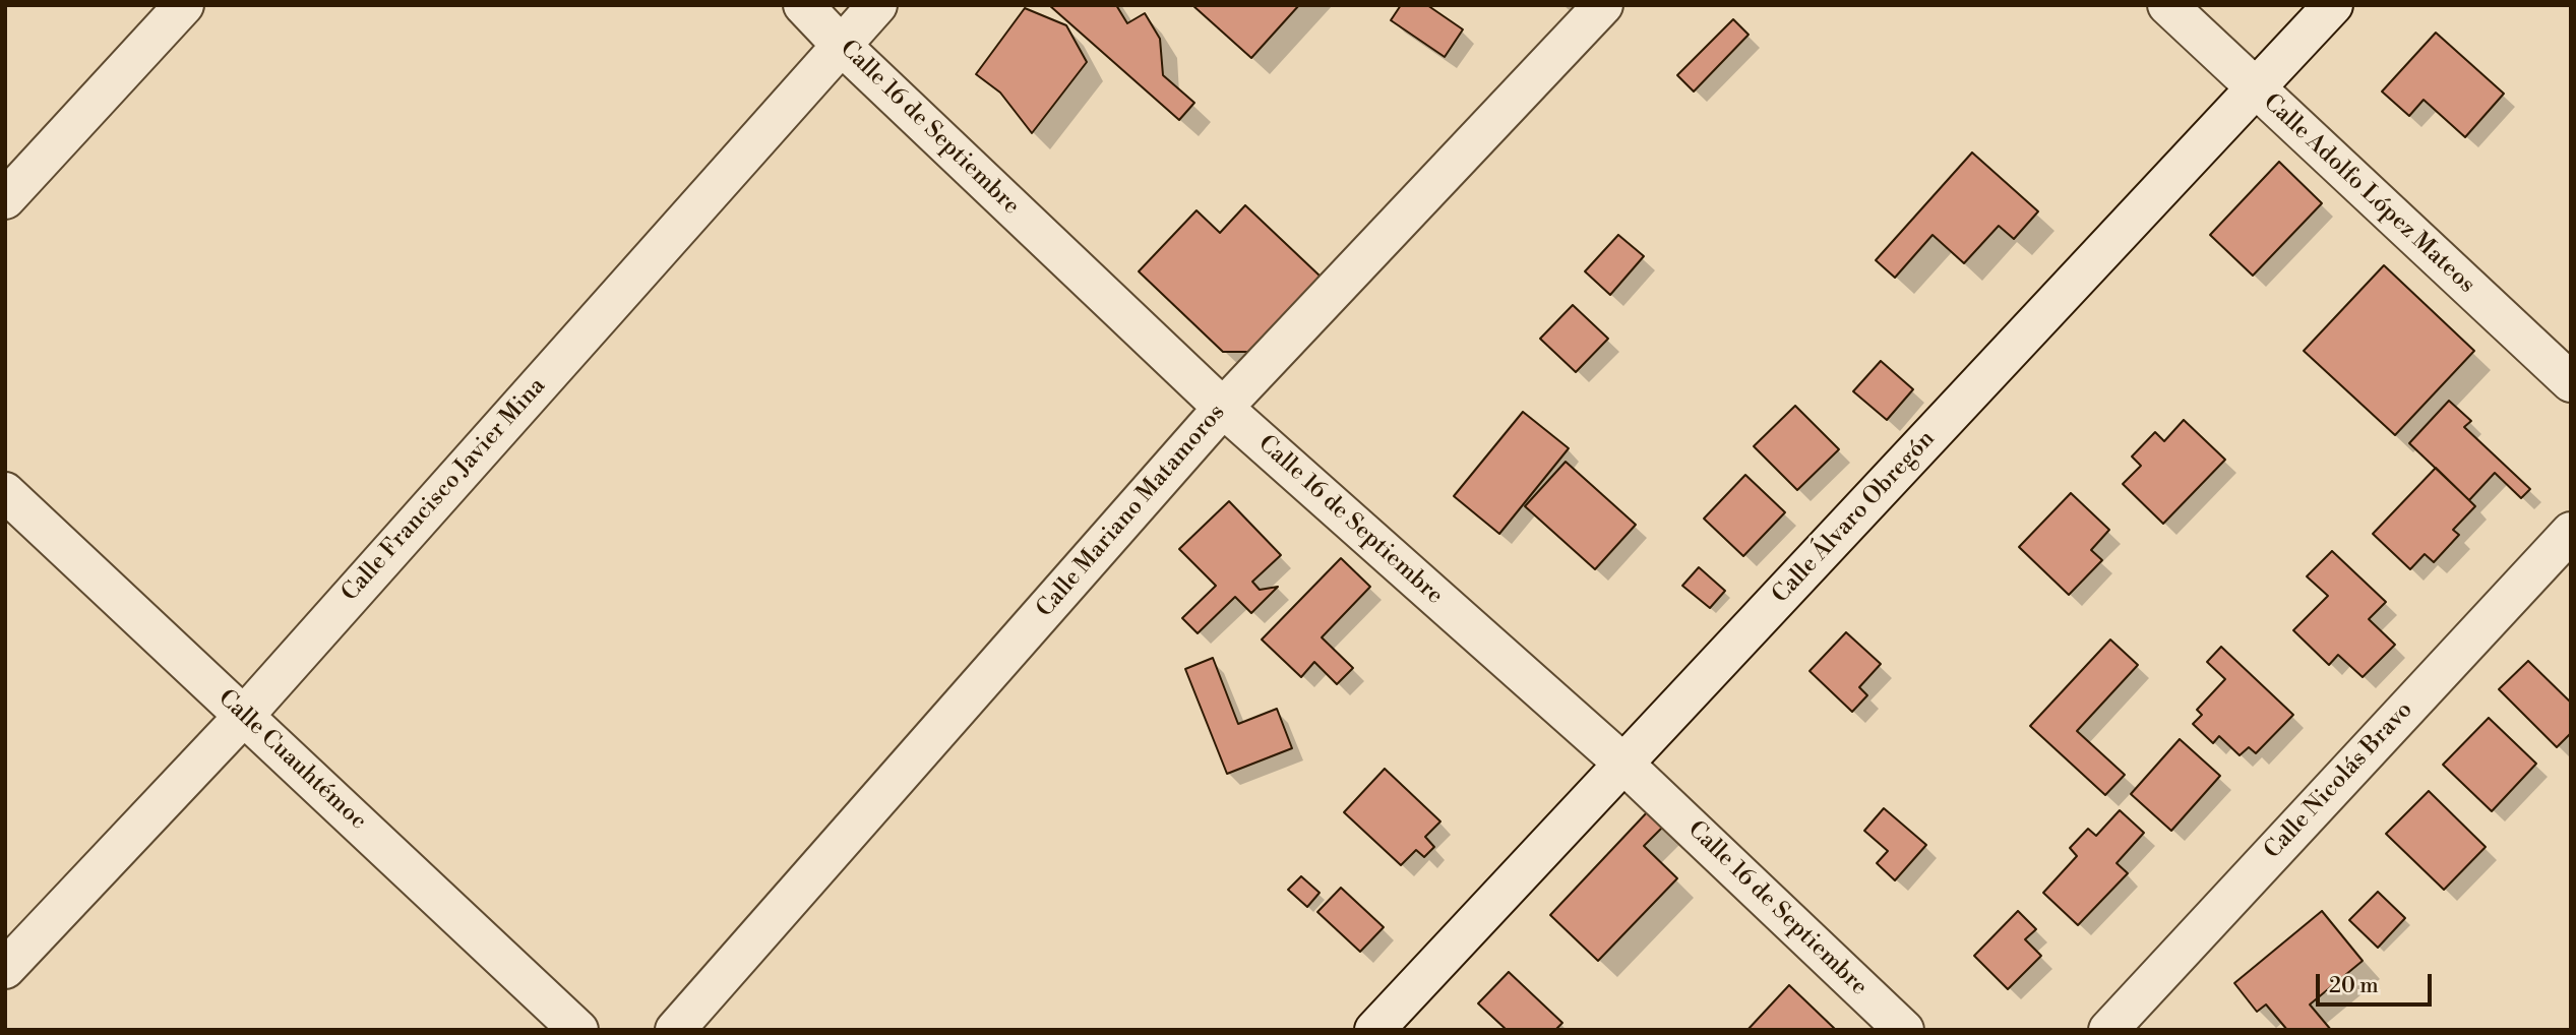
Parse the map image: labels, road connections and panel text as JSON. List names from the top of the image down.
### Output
{
  "streets": {
    "street": [
      "Calle 16 de Septiembre",
      "Calle Adolfo López Mateos",
      "Calle Francisco Javier Mina",
      "Calle Mariano Matamoros",
      "Calle Álvaro Obregón",
      "Calle Cuauhtémoc",
      "Calle Nicolás Bravo"
    ]
  },
  "crossings": [
    ["Calle 16 de Septiembre", "Calle Francisco Javier Mina"],
    ["Calle 16 de Septiembre", "Calle Mariano Matamoros"],
    ["Calle 16 de Septiembre", "Calle Álvaro Obregón"],
    ["Calle Adolfo López Mateos", "Calle Álvaro Obregón"],
    ["Calle Francisco Javier Mina", "Calle Cuauhtémoc"]
  ],
  "scale_bar": "20 m"
}
